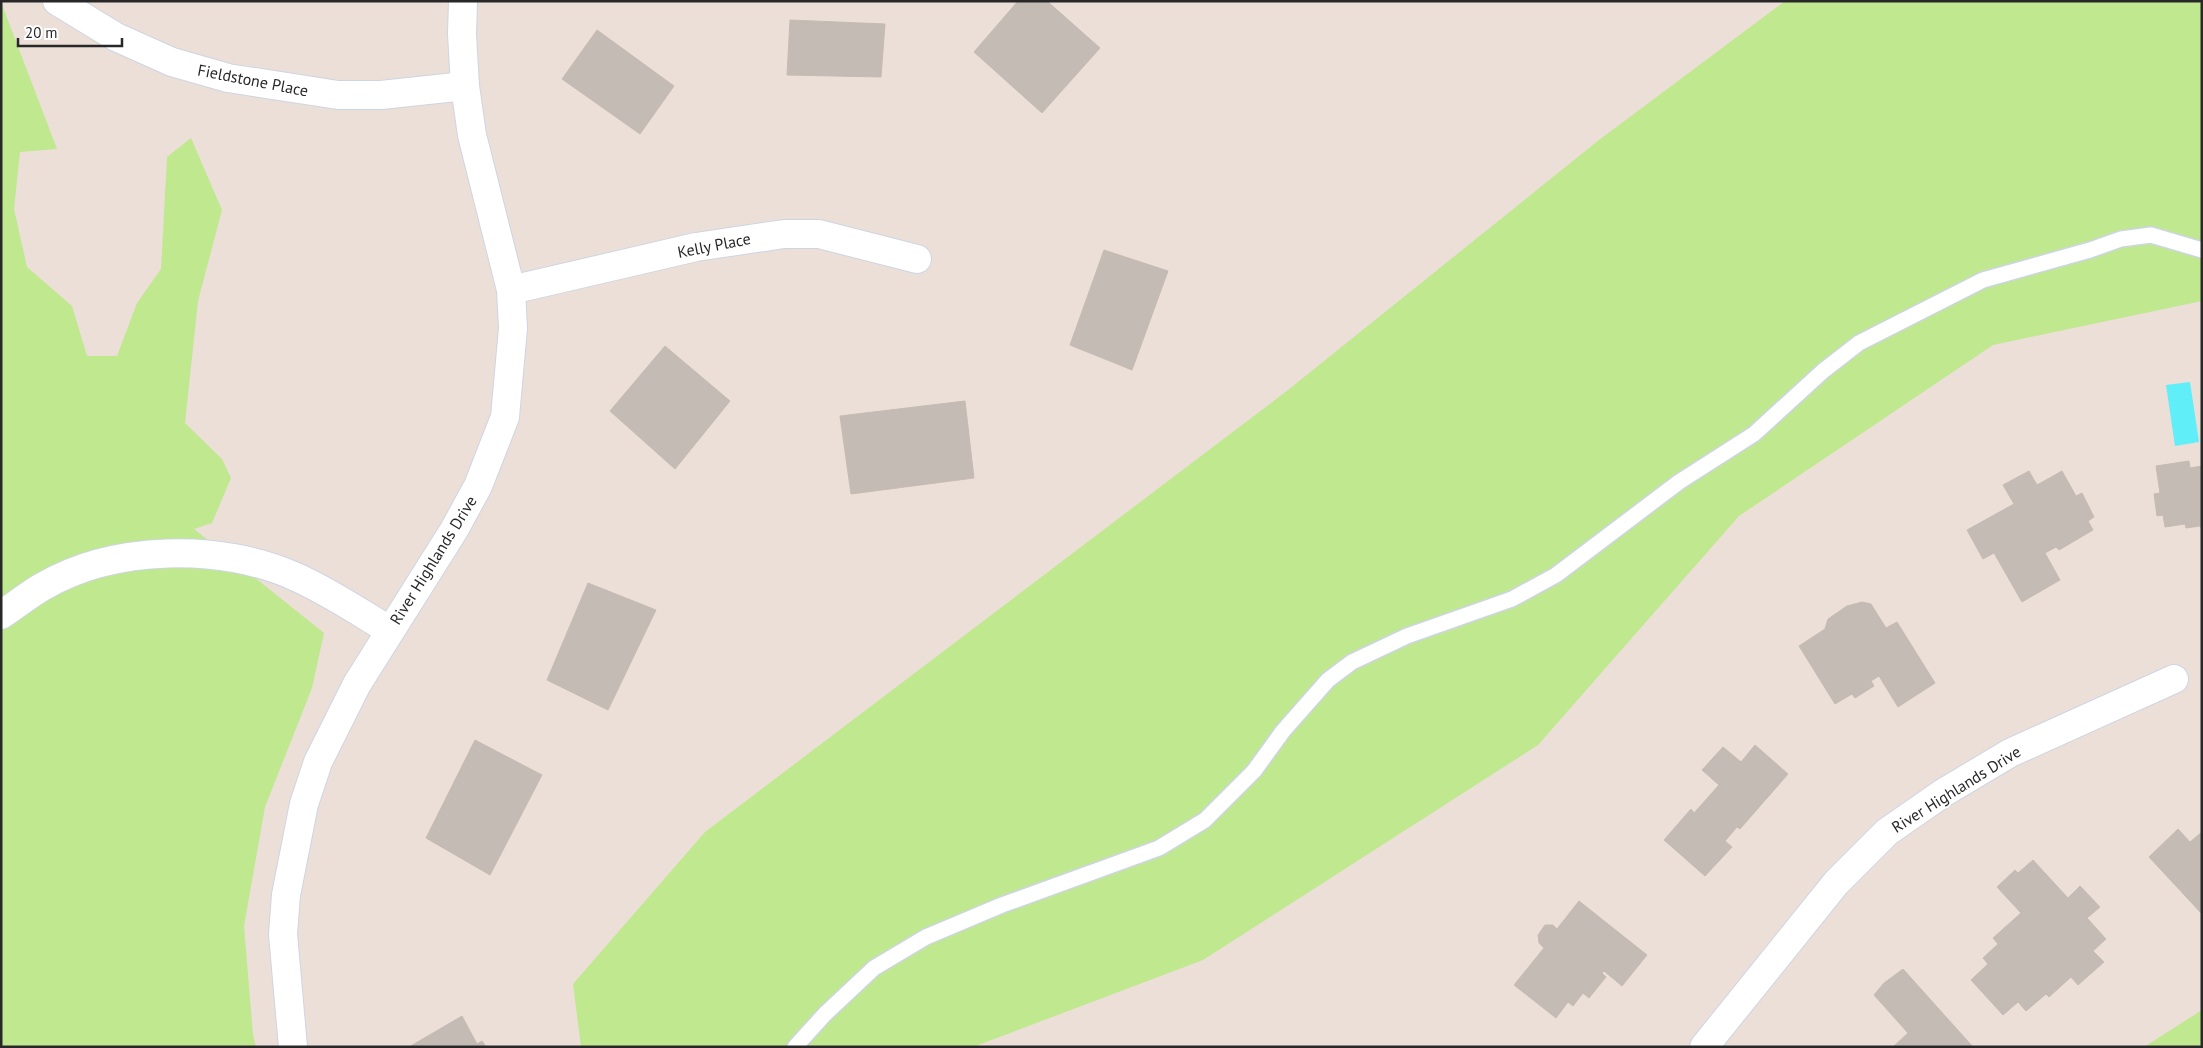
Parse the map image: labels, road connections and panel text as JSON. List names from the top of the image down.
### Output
{
  "streets": {
    "street": ["Fieldstone Place", "Kelly Place", "River Highlands Drive"]
  },
  "crossings": [
    ["Fieldstone Place", "River Highlands Drive"],
    ["Kelly Place", "River Highlands Drive"]
  ],
  "scale_bar": "20 m"
}
